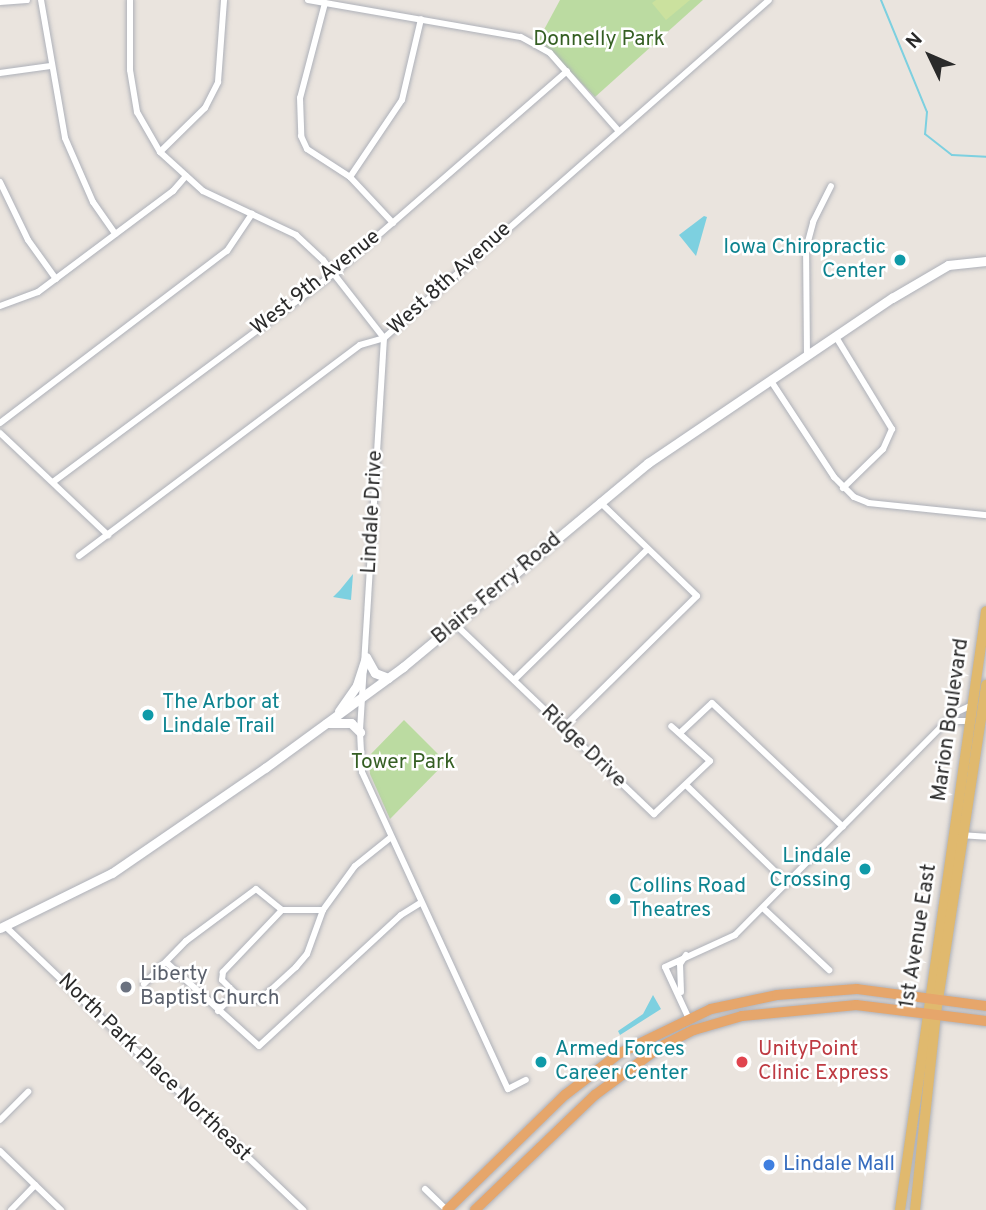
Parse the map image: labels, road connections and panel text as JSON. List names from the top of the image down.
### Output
{
  "streets": {
    "main road": ["Blairs Ferry Road", "Marion Boulevard", "1st Avenue East"],
    "street": [
      "West 8th Avenue",
      "West 9th Avenue",
      "Lindale Drive",
      "Ridge Drive",
      "North Park Place Northeast"
    ]
  },
  "crossings": [
    ["West 8th Avenue", "Lindale Drive"],
    ["Lindale Drive", "Blairs Ferry Road"],
    ["Blairs Ferry Road", "Ridge Drive"],
    ["Blairs Ferry Road", "North Park Place Northeast"],
    ["Marion Boulevard", "1st Avenue East"]
  ],
  "parks": ["Donnelly Park", "Tower Park"],
  "places": [
    "Iowa Chiropractic Center",
    "The Arbor at Lindale Trail",
    "Lindale Crossing",
    "Collins Road Theatres",
    "Liberty Baptist Church",
    "Armed Forces Career Center",
    "UnityPoint Clinic Express",
    "Lindale Mall"
  ],
  "north": "top left"
}
